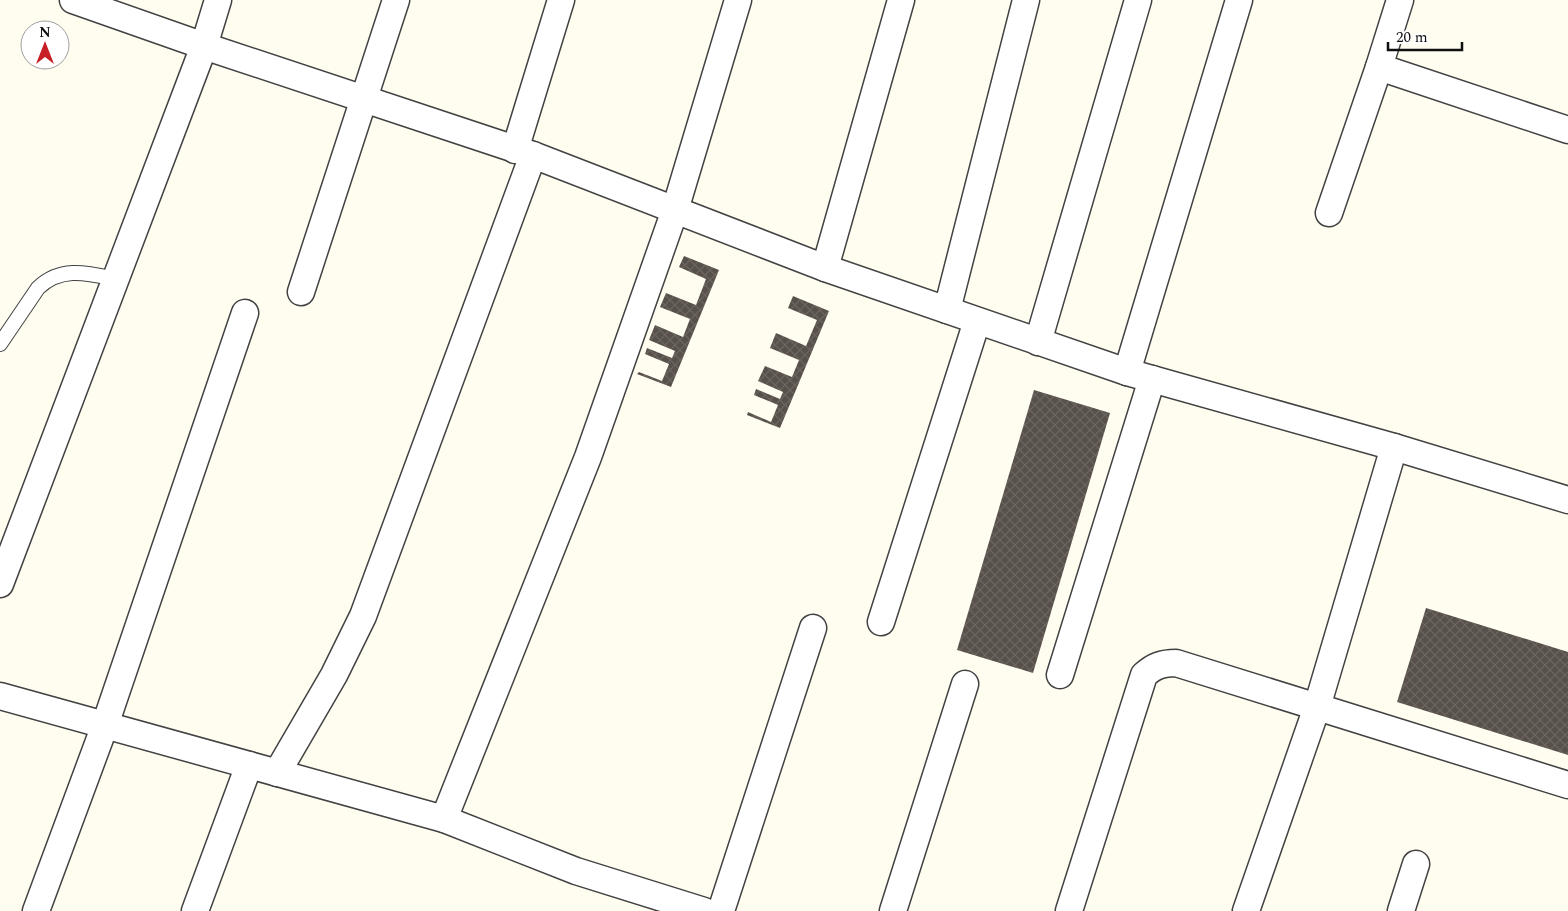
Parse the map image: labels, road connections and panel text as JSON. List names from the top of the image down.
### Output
{
  "scale_bar": "20 m",
  "north": "top"
}
